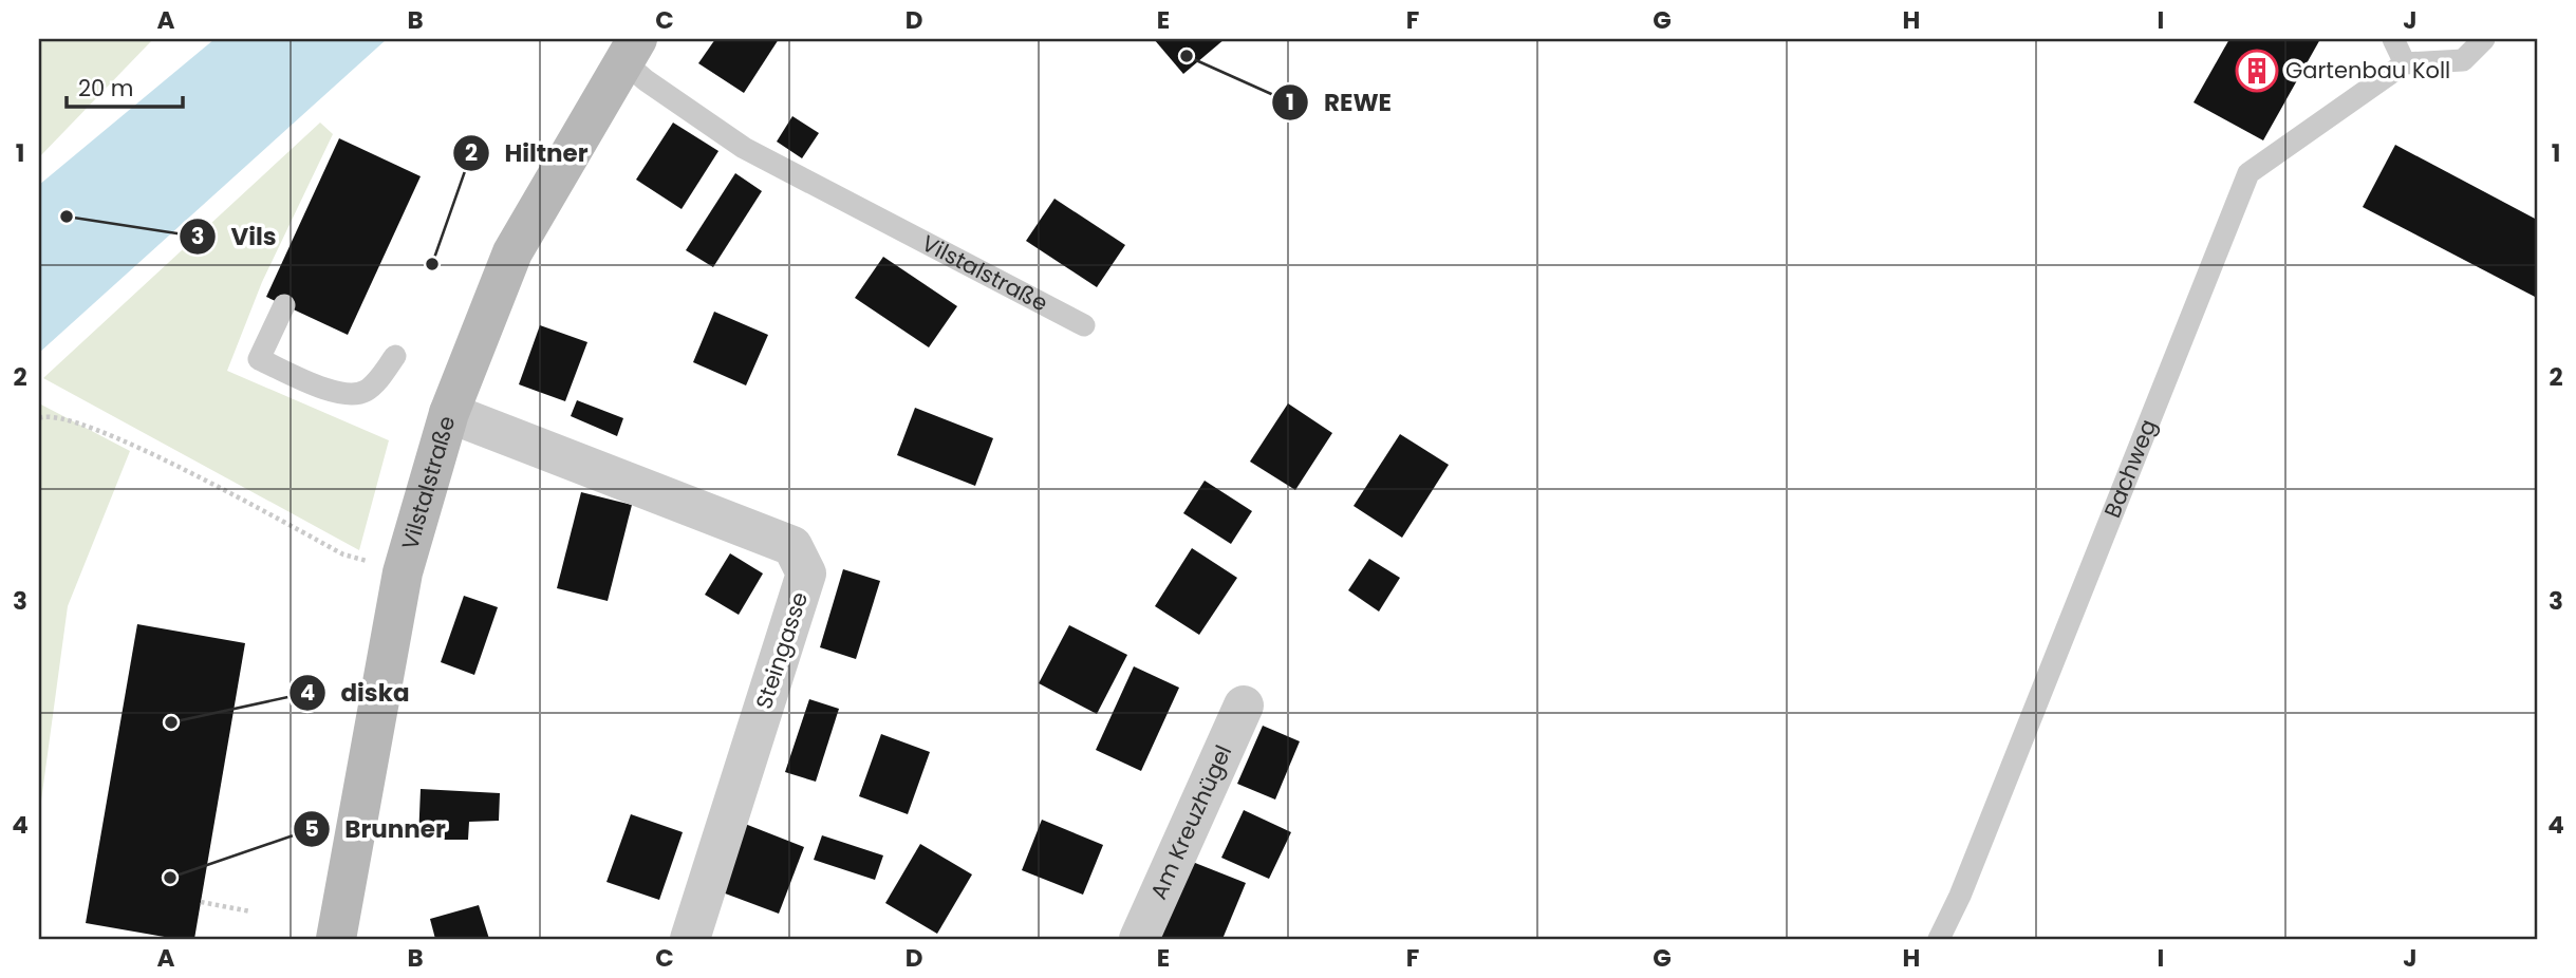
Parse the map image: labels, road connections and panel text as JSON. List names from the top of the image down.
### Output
{
  "streets": {
    "main road": ["Vilstalstraße"],
    "street": ["Steingasse", "Am Kreuzhügel"],
    "lane": ["Bachweg"]
  },
  "crossings": [
    ["Vilstalstraße", "Steingasse"]
  ],
  "places": {
    "other": [
      "REWE",
      "Vils",
      "Hiltner",
      "diska",
      "Brunner"
    ],
    "building": ["Gartenbau Koll"]
  },
  "scale_bar": "20 m",
  "grid": {
    "columns": [
      "A",
      "B",
      "C",
      "D",
      "E",
      "F",
      "G",
      "H",
      "I",
      "J"
    ],
    "rows": [
      "1",
      "2",
      "3",
      "4"
    ]
  }
}
